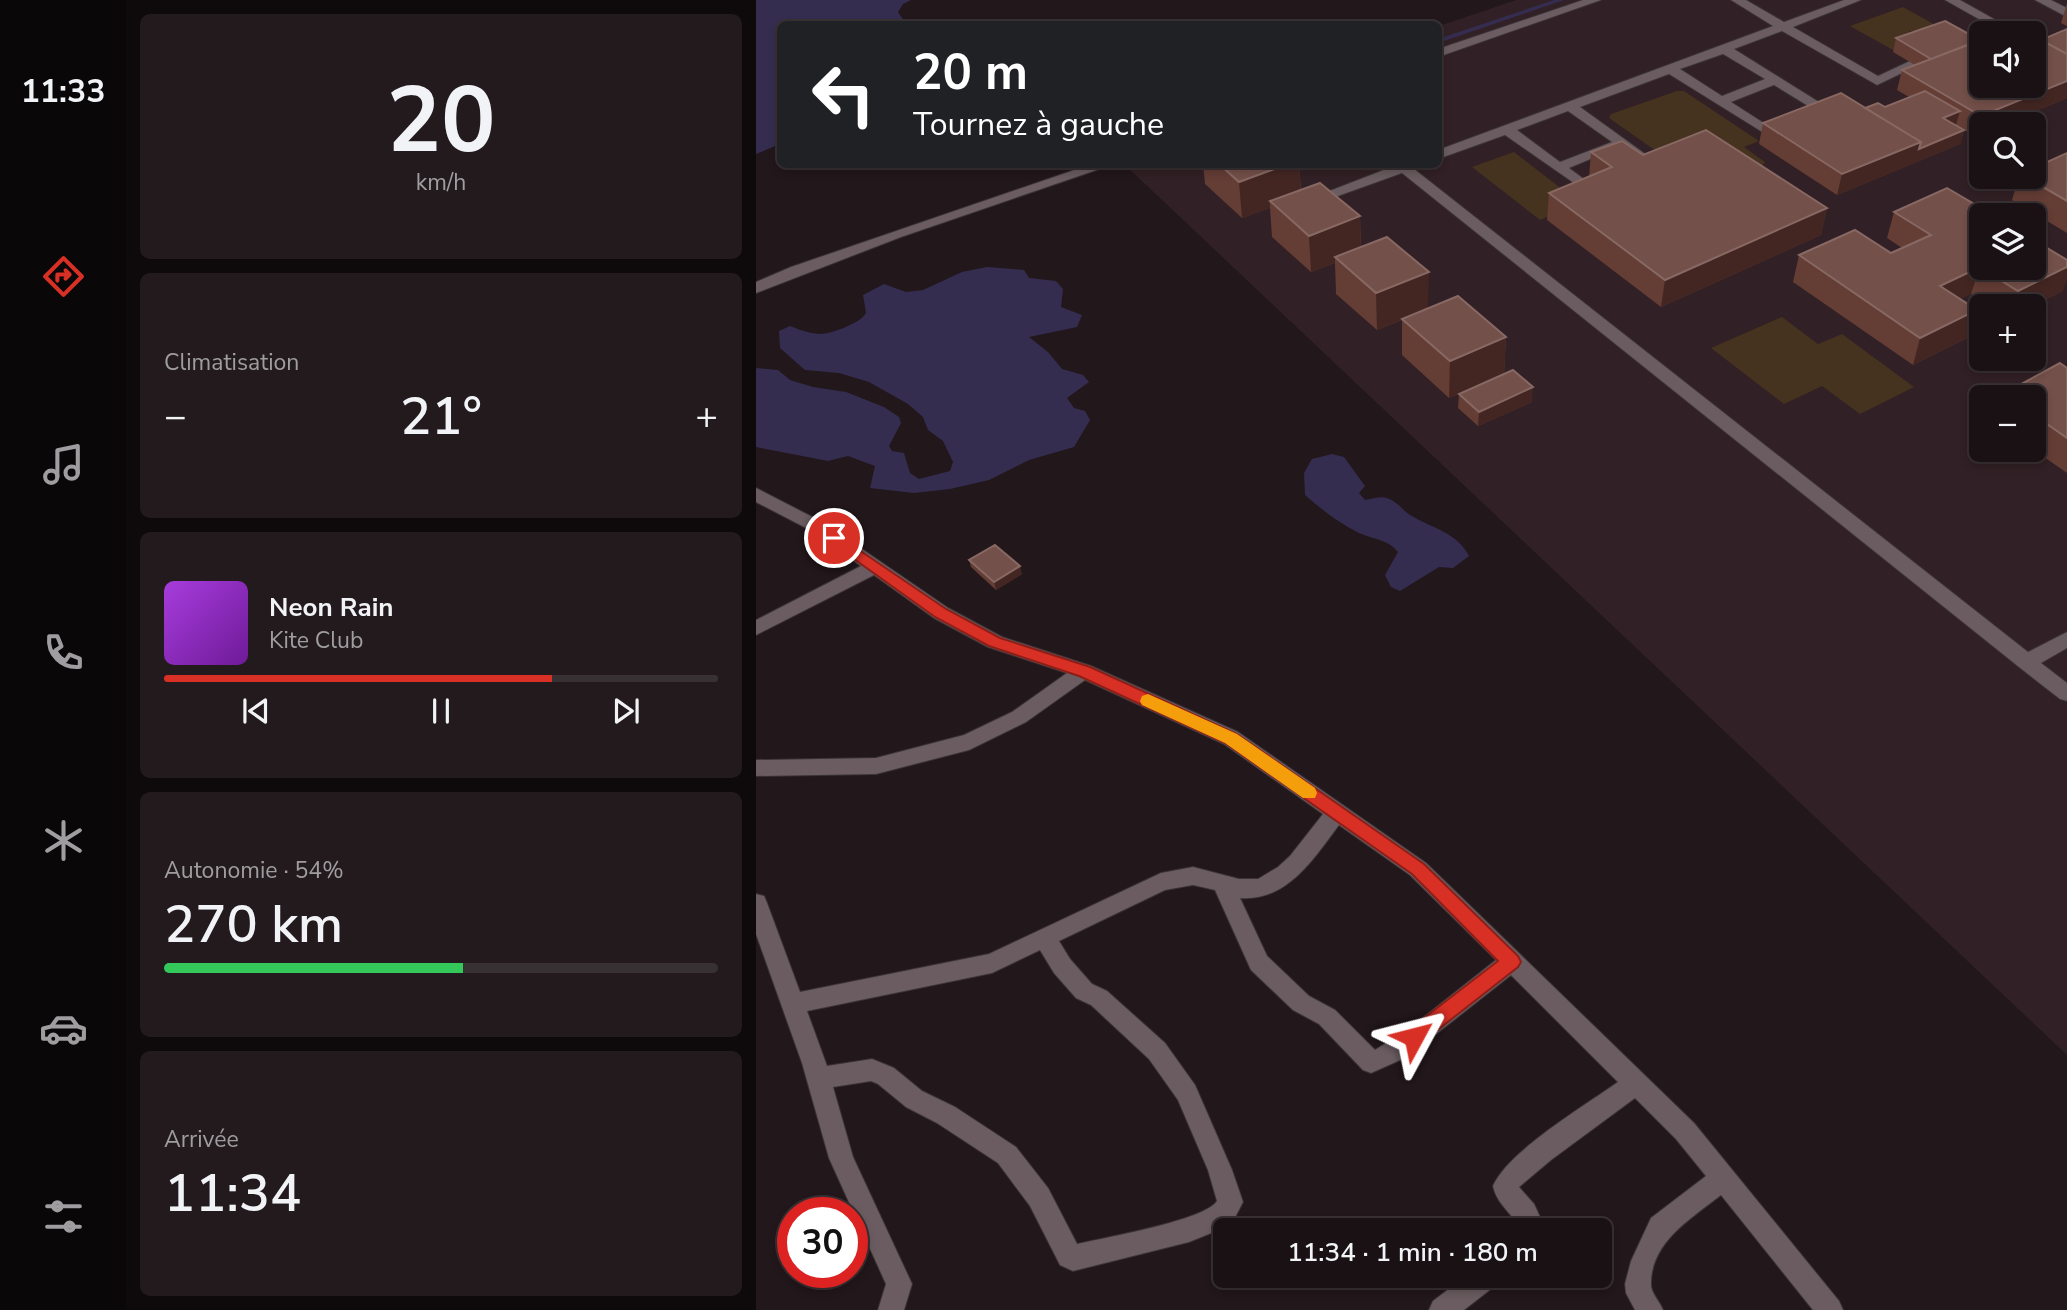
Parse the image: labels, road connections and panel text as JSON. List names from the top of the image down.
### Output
{
  "page": {
    "tabs": "11:33",
    "tile": [
      ["20", "km/h"],
      "Climatisation",
      ["Autonomie · 54%", "270 km"],
      ["Arrivée", "11:34"]
    ],
    "map_buttons": ["+", "−"],
    "turn": ["20 m", "Tournez à gauche"],
    "heat": ["−", "21°", "+"],
    "song": ["Neon Rain", "Kite Club"],
    "limit": "30",
    "trip": "11:34 · 1 min · 180 m"
  }
}
